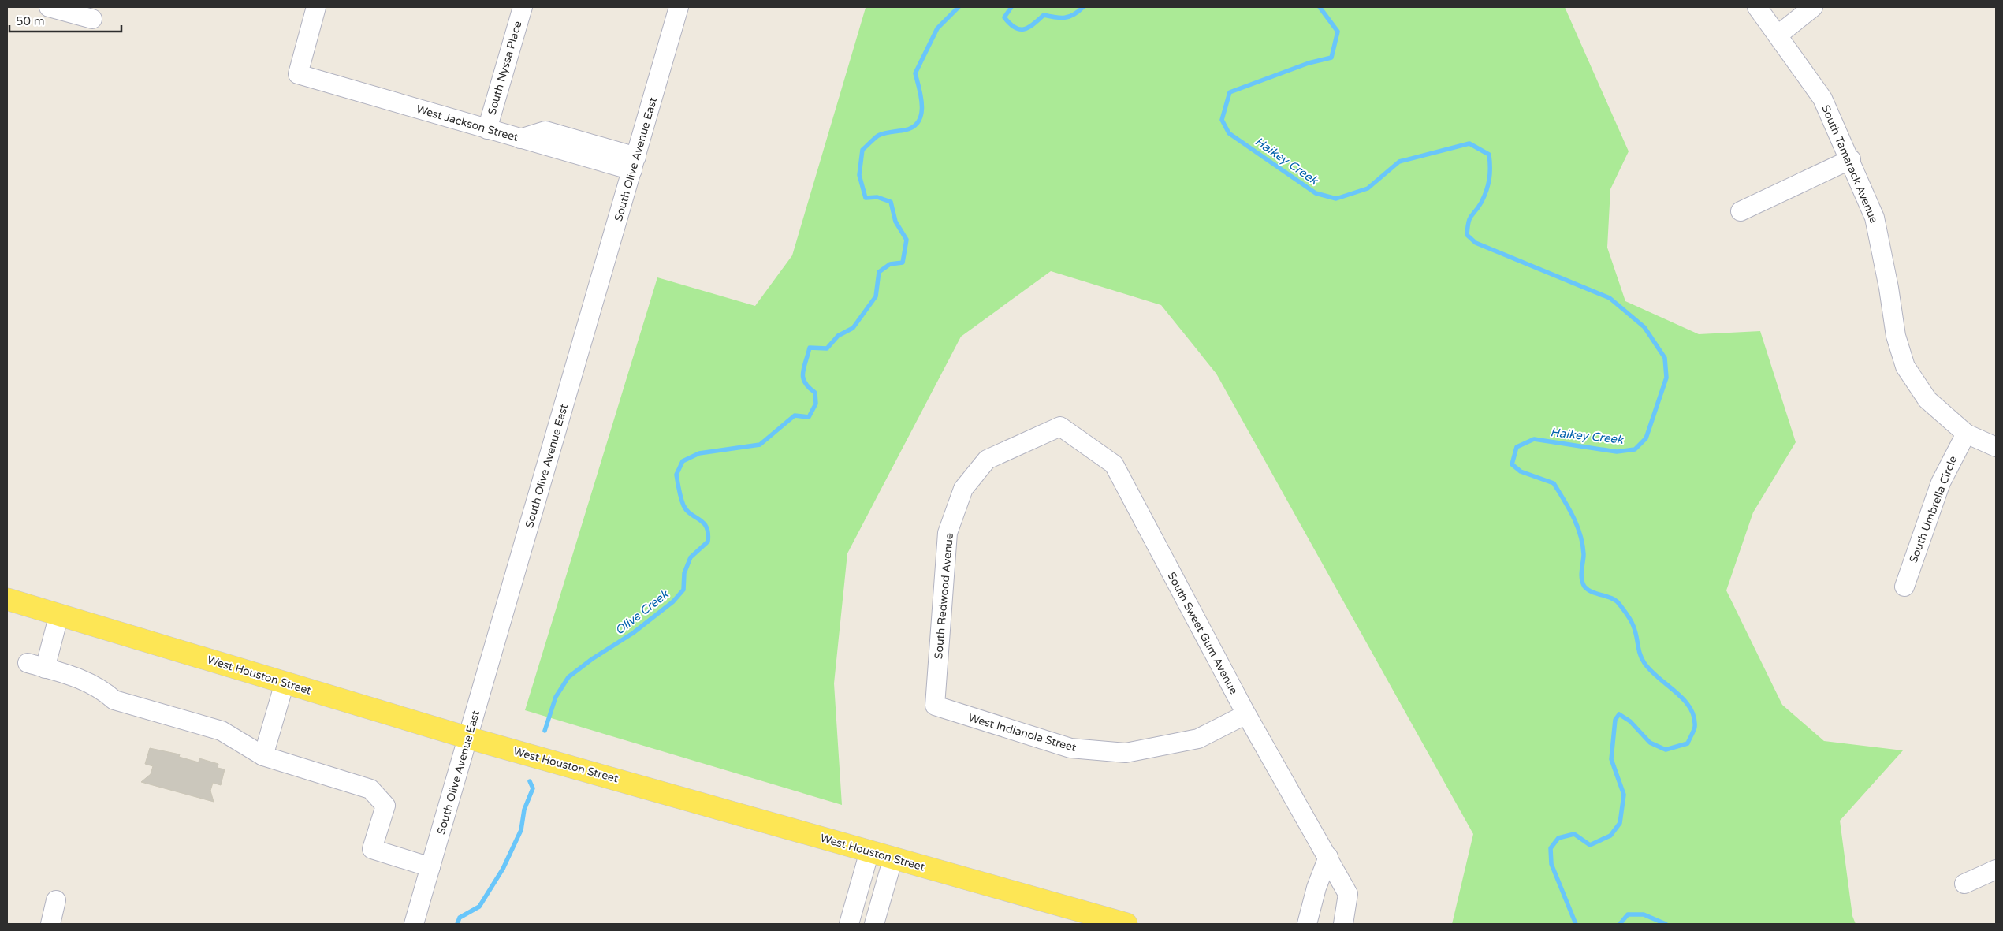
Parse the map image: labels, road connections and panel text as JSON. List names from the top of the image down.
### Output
{
  "streets": {
    "main road": ["West Houston Street"],
    "street": [
      "South Nyssa Place",
      "West Jackson Street",
      "South Olive Avenue East",
      "South Tamarack Avenue",
      "South Umbrella Circle",
      "South Redwood Avenue",
      "South Sweet Gum Avenue",
      "West Indianola Street"
    ]
  },
  "crossings": [
    ["South Nyssa Place", "West Jackson Street"],
    ["West Jackson Street", "South Olive Avenue East"],
    ["South Olive Avenue East", "West Houston Street"],
    ["South Tamarack Avenue", "South Umbrella Circle"],
    ["South Redwood Avenue", "South Sweet Gum Avenue"],
    ["South Redwood Avenue", "West Indianola Street"],
    ["South Sweet Gum Avenue", "West Indianola Street"]
  ],
  "water": ["Haikey Creek", "Olive Creek"],
  "scale_bar": "50 m"
}
